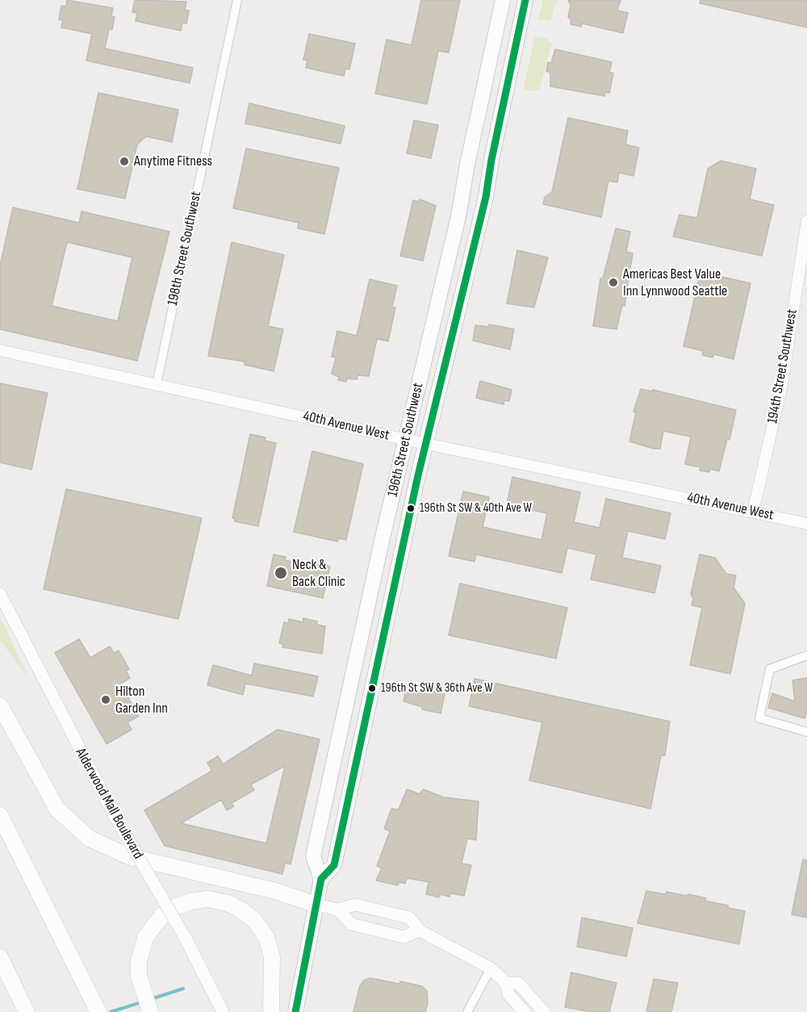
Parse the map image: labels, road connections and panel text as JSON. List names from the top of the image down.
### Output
{
  "streets": {
    "main road": ["196th Street Southwest", "Alderwood Mall Boulevard"],
    "street": ["198th Street Southwest", "194th Street Southwest", "40th Avenue West"]
  },
  "crossings": [
    ["198th Street Southwest", "40th Avenue West"],
    ["194th Street Southwest", "40th Avenue West"],
    ["40th Avenue West", "196th Street Southwest"]
  ],
  "places": [
    "Anytime Fitness",
    "Americas Best Value Inn Lynnwood Seattle",
    "196th St SW & 40th Ave W",
    "Neck & Back Clinic",
    "196th St SW & 36th Ave W",
    "Hilton Garden Inn"
  ]
}
